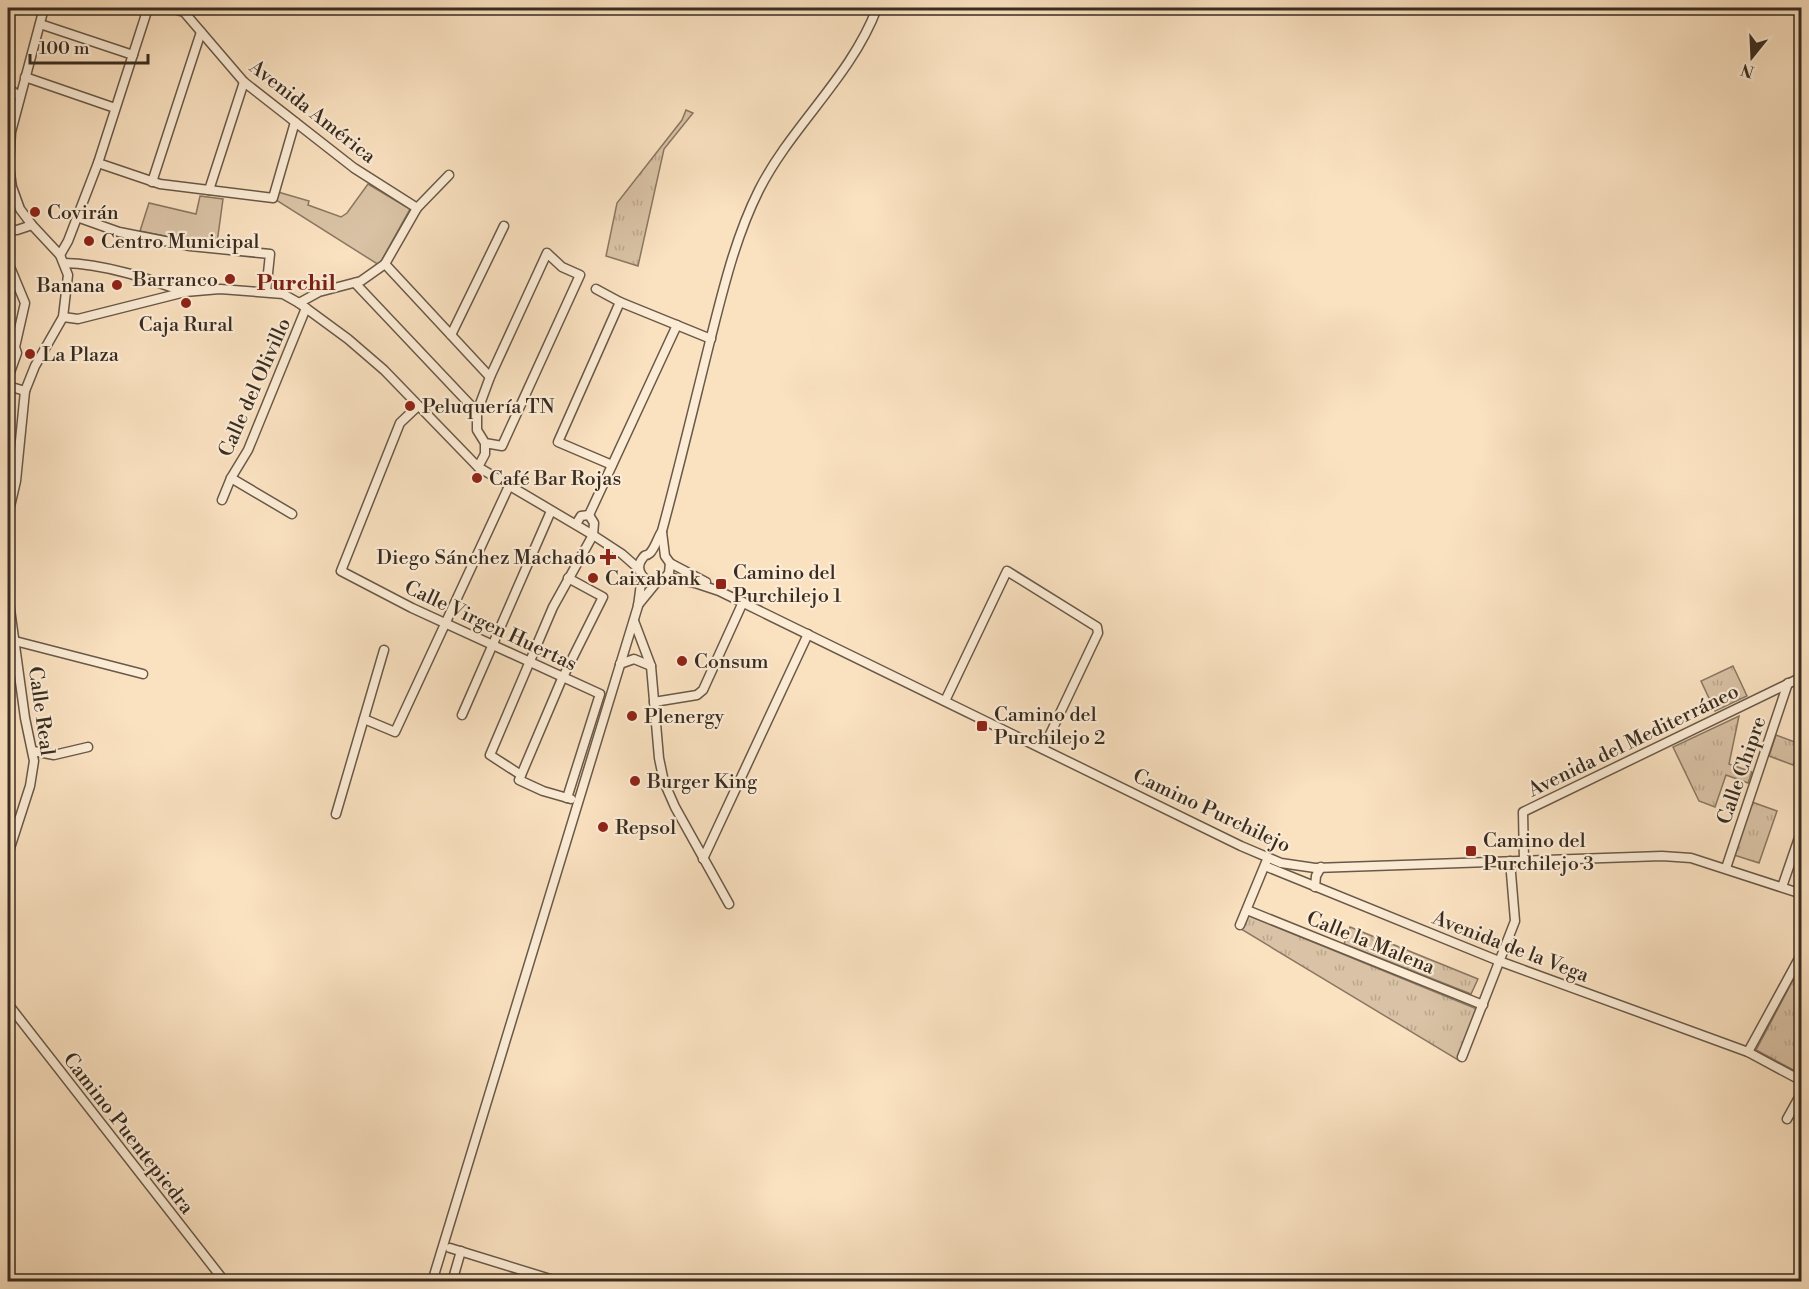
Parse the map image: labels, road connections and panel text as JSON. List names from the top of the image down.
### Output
{
  "streets": {
    "street": [
      "Avenida América",
      "Calle del Olivillo",
      "Calle Virgen Huertas",
      "Calle Real",
      "Avenida del Mediterráneo",
      "Calle Chipre",
      "Camino Purchilejo",
      "Calle la Malena",
      "Avenida de la Vega",
      "Camino Puentepiedra"
    ]
  },
  "crossings": [
    ["Avenida del Mediterráneo", "Calle Chipre"],
    ["Avenida del Mediterráneo", "Camino Purchilejo"],
    ["Calle Chipre", "Camino Purchilejo"],
    ["Camino Purchilejo", "Avenida de la Vega"]
  ],
  "districts": ["Purchil"],
  "places": {
    "other": [
      "Covirán",
      "Centro Municipal",
      "Barranco",
      "Banana",
      "Caja Rural",
      "La Plaza",
      "Peluquería TN",
      "Café Bar Rojas",
      "Caixabank",
      "Consum",
      "Plenergy",
      "Burger King",
      "Repsol"
    ],
    "health": ["Diego Sánchez Machado"],
    "transit": ["Camino del Purchilejo 1", "Camino del Purchilejo 2", "Camino del Purchilejo 3"]
  },
  "scale_bar": "100 m",
  "north": "bottom"
}
